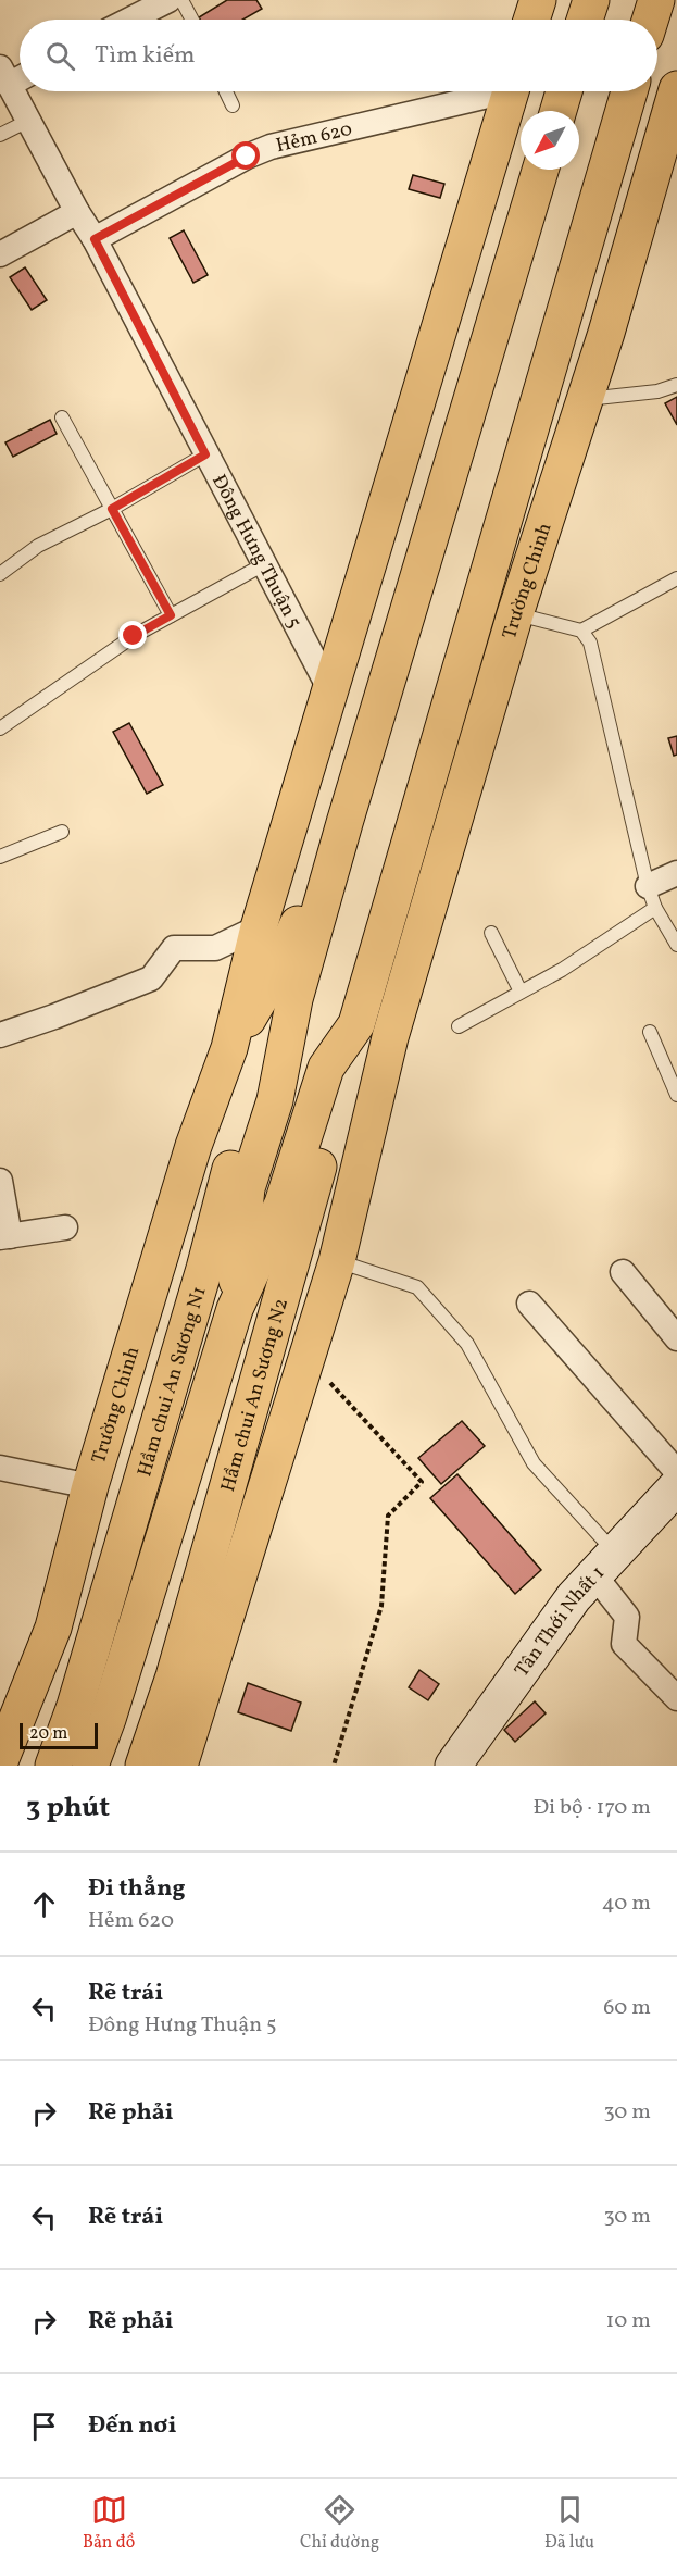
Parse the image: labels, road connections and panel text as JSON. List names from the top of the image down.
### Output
{
  "streets": {
    "main road": ["Trường Chinh", "Hầm chui An Sương N1", "Hầm chui An Sương N2"],
    "street": ["Hẻm 620", "Đông Hưng Thuận 5", "Tân Thới Nhất 1"]
  },
  "crossings": [
    ["Hẻm 620", "Đông Hưng Thuận 5"],
    ["Đông Hưng Thuận 5", "Trường Chinh"],
    ["Trường Chinh", "Hầm chui An Sương N1"],
    ["Trường Chinh", "Hầm chui An Sương N2"]
  ],
  "scale_bar": "20 m",
  "north": "bottom left",
  "page": {
    "search": "Tìm kiếm",
    "scale": "20 m",
    "heading": ["3 phút", "Đi bộ · 170 m"],
    "list": [
      ["Đi thẳng", "Hẻm 620", "40 m"],
      ["Rẽ trái", "Đông Hưng Thuận 5", "60 m"],
      ["Rẽ phải", "30 m"],
      ["Rẽ trái", "30 m"],
      ["Rẽ phải", "10 m"],
      "Đến nơi"
    ],
    "nav": ["Bản đồ", "Chỉ đường", "Đã lưu"]
  }
}
